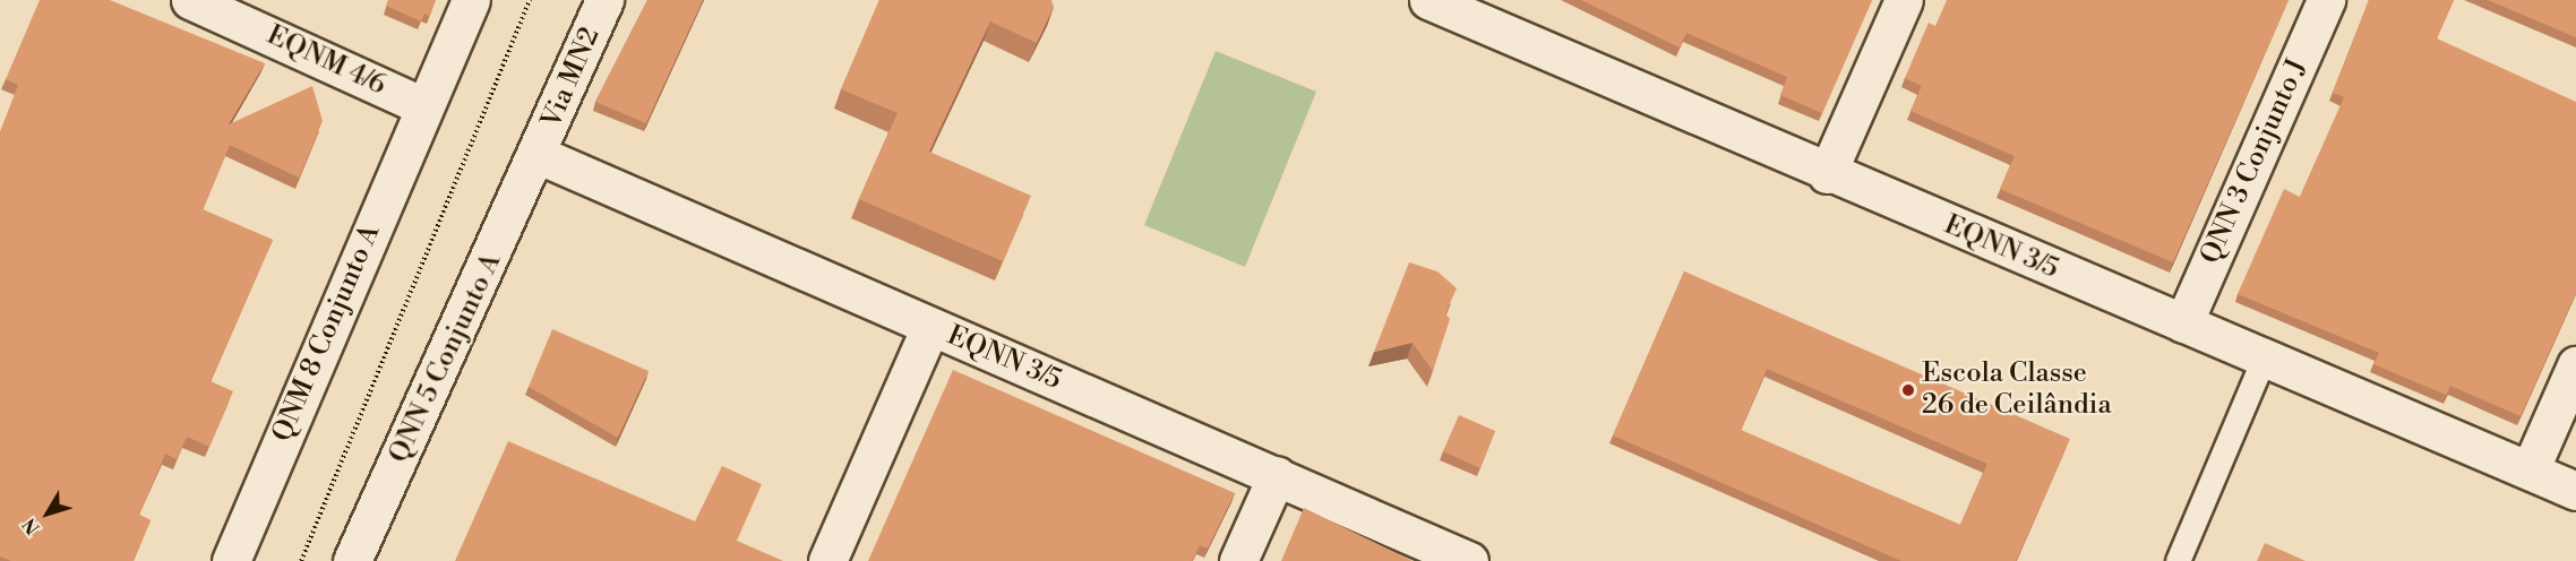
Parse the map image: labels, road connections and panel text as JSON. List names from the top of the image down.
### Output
{
  "streets": {
    "street": [
      "EQNM 4/6",
      "Via MN2",
      "QNN 3 Conjunto J",
      "EQNN 3/5",
      "QNM 8 Conjunto A",
      "QNN 5 Conjunto A"
    ]
  },
  "crossings": [
    ["EQNM 4/6", "QNM 8 Conjunto A"],
    ["Via MN2", "EQNN 3/5"],
    ["Via MN2", "QNN 5 Conjunto A"],
    ["QNN 3 Conjunto J", "EQNN 3/5"],
    ["EQNN 3/5", "QNN 5 Conjunto A"]
  ],
  "places": ["Escola Classe 26 de Ceilândia"],
  "north": "bottom left"
}
